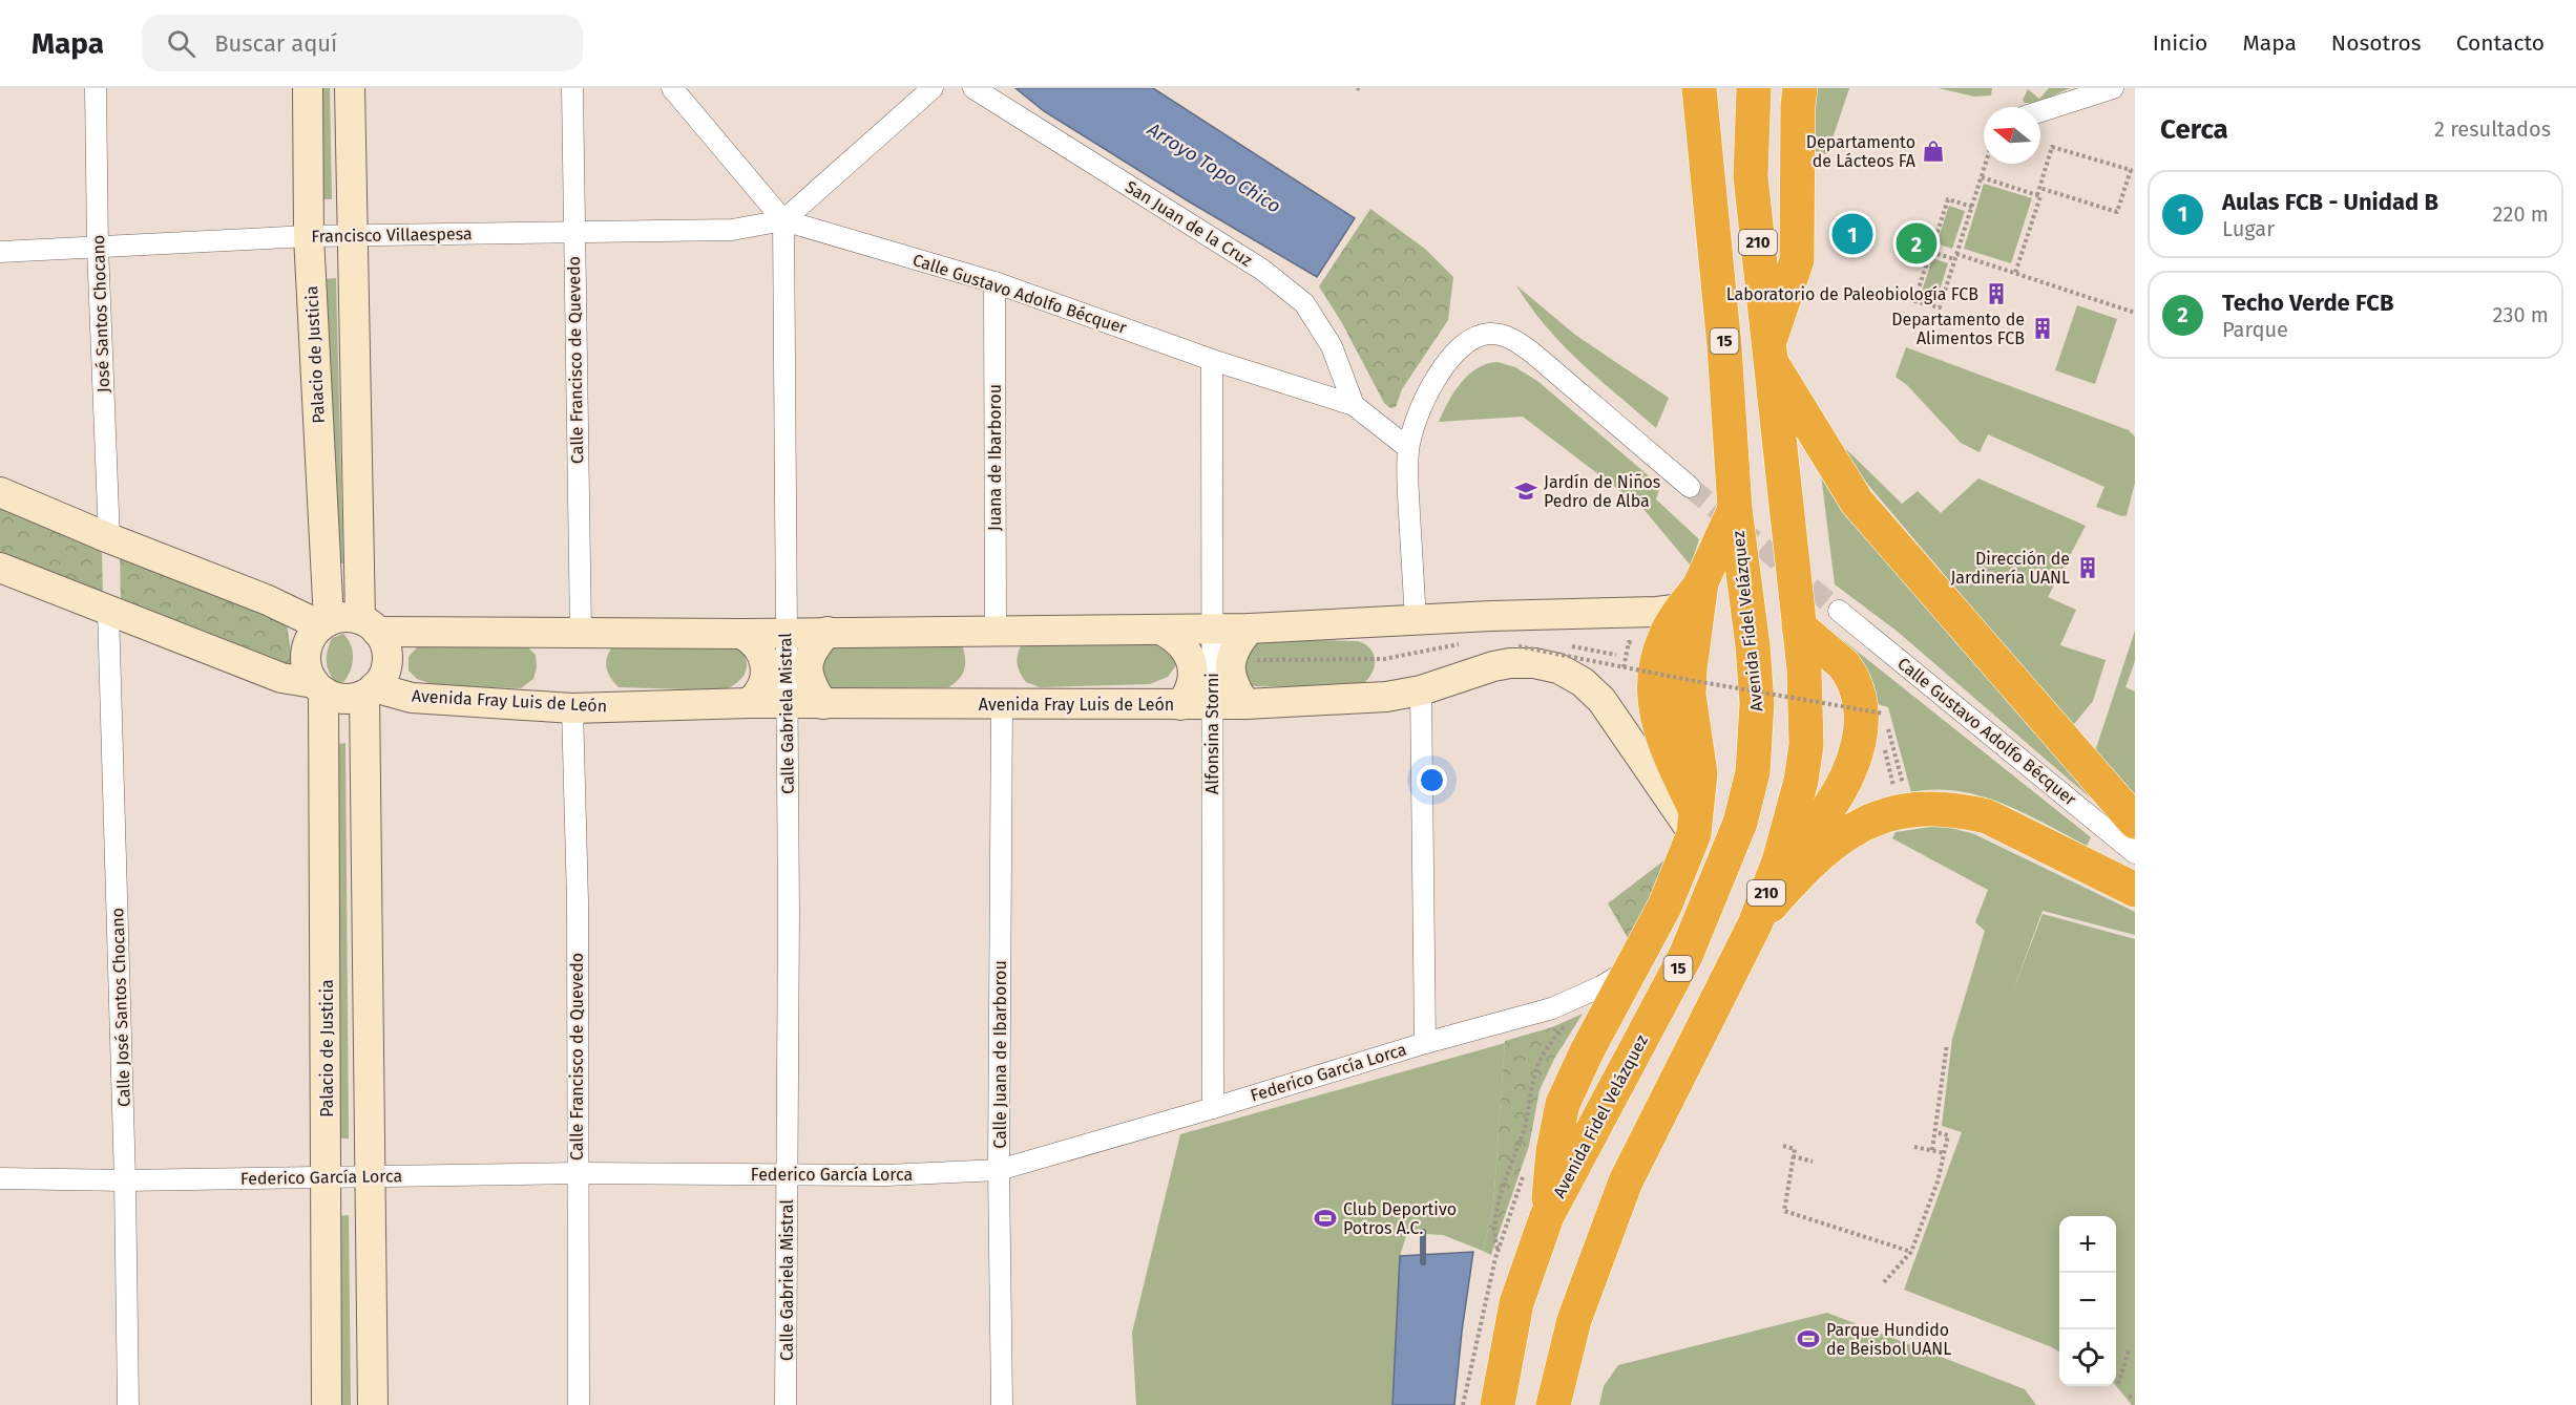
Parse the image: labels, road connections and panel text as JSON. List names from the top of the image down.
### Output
{
  "streets": {
    "highway": ["210", "15", "Avenida Fidel Velázquez"],
    "street": [
      "San Juan de la Cruz",
      "Francisco Villaespesa",
      "Calle Gustavo Adolfo Bécquer",
      "José Santos Chocano",
      "Palacio de Justicia",
      "Calle Francisco de Quevedo",
      "Juana de Ibarborou",
      "Avenida Fray Luis de León",
      "Calle Gabriela Mistral",
      "Alfonsina Storni",
      "Calle José Santos Chocano",
      "Calle Juana de Ibarborou",
      "Federico García Lorca"
    ]
  },
  "crossings": [
    ["San Juan de la Cruz", "Calle Gustavo Adolfo Bécquer"],
    ["Francisco Villaespesa", "Calle Gustavo Adolfo Bécquer"],
    ["Francisco Villaespesa", "José Santos Chocano"],
    ["Francisco Villaespesa", "Palacio de Justicia"],
    ["Francisco Villaespesa", "Calle Francisco de Quevedo"],
    ["Francisco Villaespesa", "Calle Gabriela Mistral"],
    ["Calle Gustavo Adolfo Bécquer", "Juana de Ibarborou"],
    ["Calle Gustavo Adolfo Bécquer", "Calle Gabriela Mistral"],
    ["Calle Gustavo Adolfo Bécquer", "Alfonsina Storni"],
    ["15", "Avenida Fidel Velázquez"],
    ["Palacio de Justicia", "Avenida Fray Luis de León"],
    ["Palacio de Justicia", "Federico García Lorca"],
    ["Calle Francisco de Quevedo", "Avenida Fray Luis de León"],
    ["Calle Francisco de Quevedo", "Federico García Lorca"],
    ["Avenida Fray Luis de León", "Calle Gabriela Mistral"],
    ["Avenida Fray Luis de León", "Alfonsina Storni"],
    ["Avenida Fray Luis de León", "Calle Juana de Ibarborou"],
    ["Calle Gabriela Mistral", "Federico García Lorca"],
    ["Alfonsina Storni", "Federico García Lorca"],
    ["Calle José Santos Chocano", "Federico García Lorca"],
    ["Calle Juana de Ibarborou", "Federico García Lorca"]
  ],
  "water": ["Arroyo Topo Chico"],
  "places": {
    "shop": ["Departamento de Lácteos FA"],
    "building": ["Laboratorio de Paleobiología FCB", "Departamento de Alimentos FCB", "Dirección de Jardinería UANL"],
    "school or university": ["Jardín de Niños Pedro de Alba"],
    "sports": ["Club Deportivo Potros A.C.", "Parque Hundido de Beisbol UANL"]
  },
  "north": "left",
  "page": {
    "header": "Mapa",
    "search": "Buscar aquí",
    "nav": [
      "Inicio",
      "Mapa",
      "Nosotros",
      "Contacto"
    ],
    "heading": ["Cerca", "2 resultados"],
    "list": [
      {
        "mark": "1",
        "name": "Aulas FCB - Unidad B",
        "note": "Lugar",
        "value": "220 m"
      },
      {
        "mark": "2",
        "name": "Techo Verde FCB",
        "note": "Parque",
        "value": "230 m"
      }
    ],
    "pins": ["1", "2"],
    "map_buttons": ["+", "−"]
  }
}
